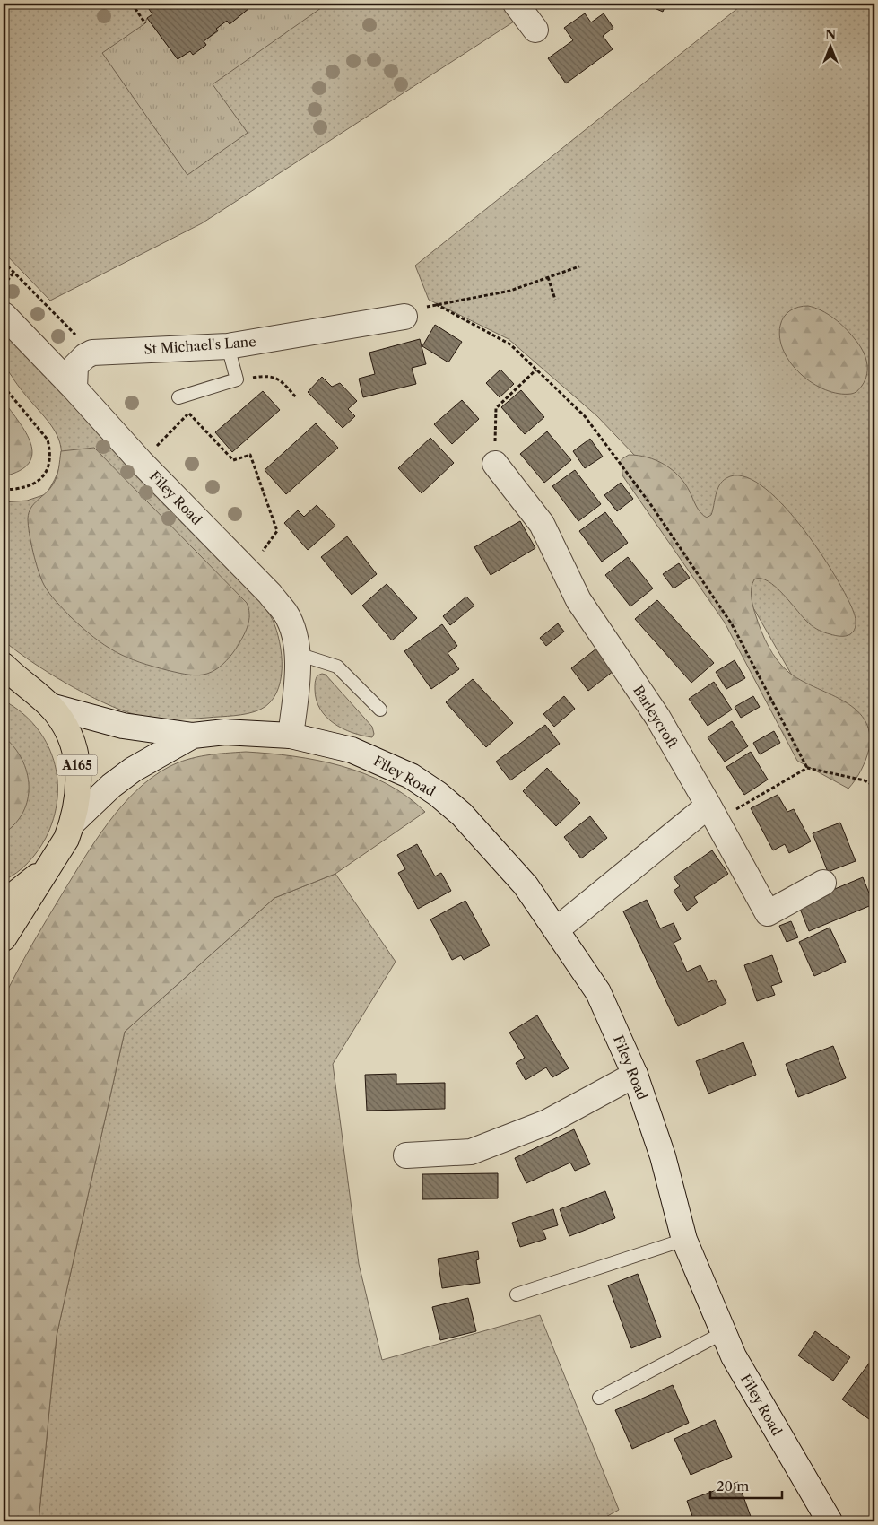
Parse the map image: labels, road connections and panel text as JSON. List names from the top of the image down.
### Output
{
  "streets": {
    "highway": ["Filey Road", "A165"],
    "street": ["St Michael's Lane", "Barleycroft"]
  },
  "scale_bar": "20 m",
  "north": "top"
}
